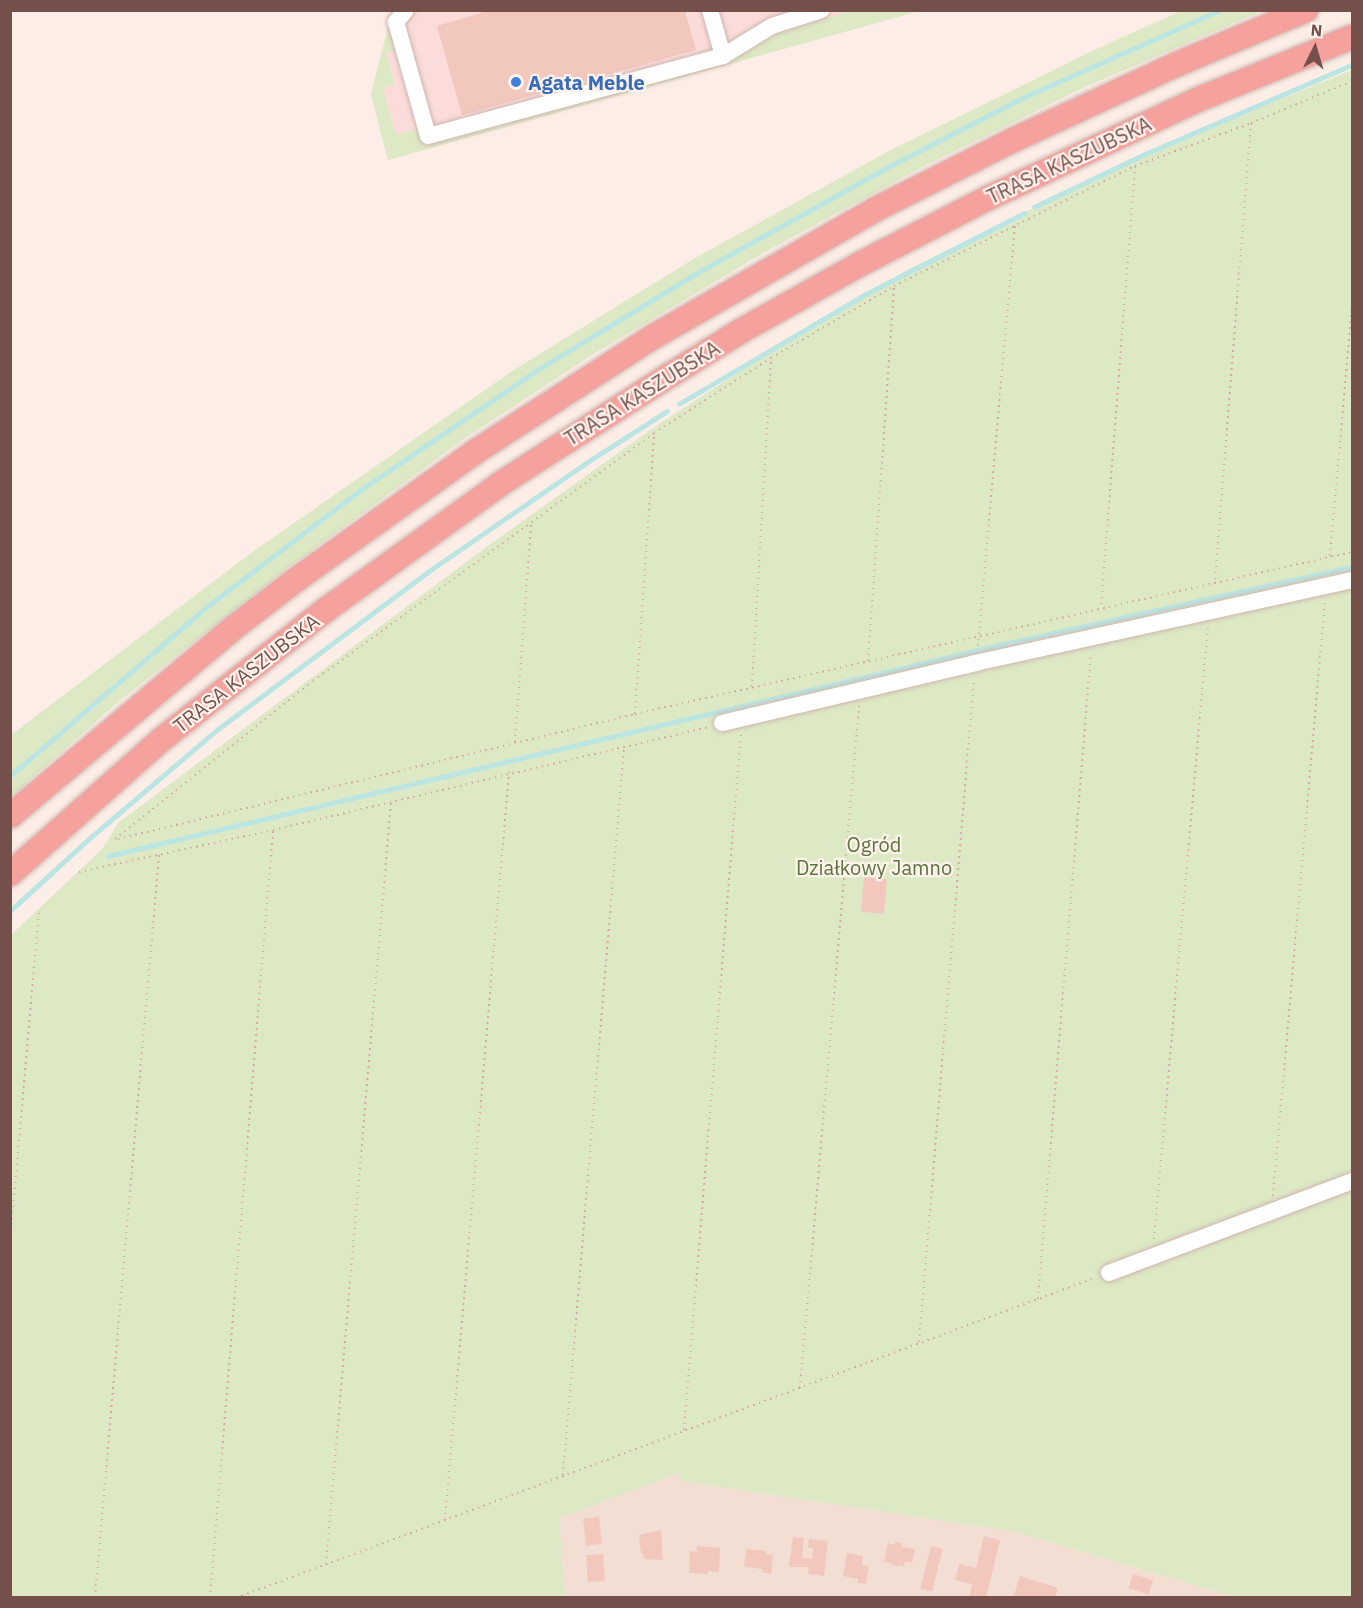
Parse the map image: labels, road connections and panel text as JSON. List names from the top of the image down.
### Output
{
  "streets": {
    "highway": ["TRASA KASZUBSKA"]
  },
  "parks": ["Ogród Działkowy Jamno"],
  "places": ["Agata Meble"],
  "north": "top"
}
